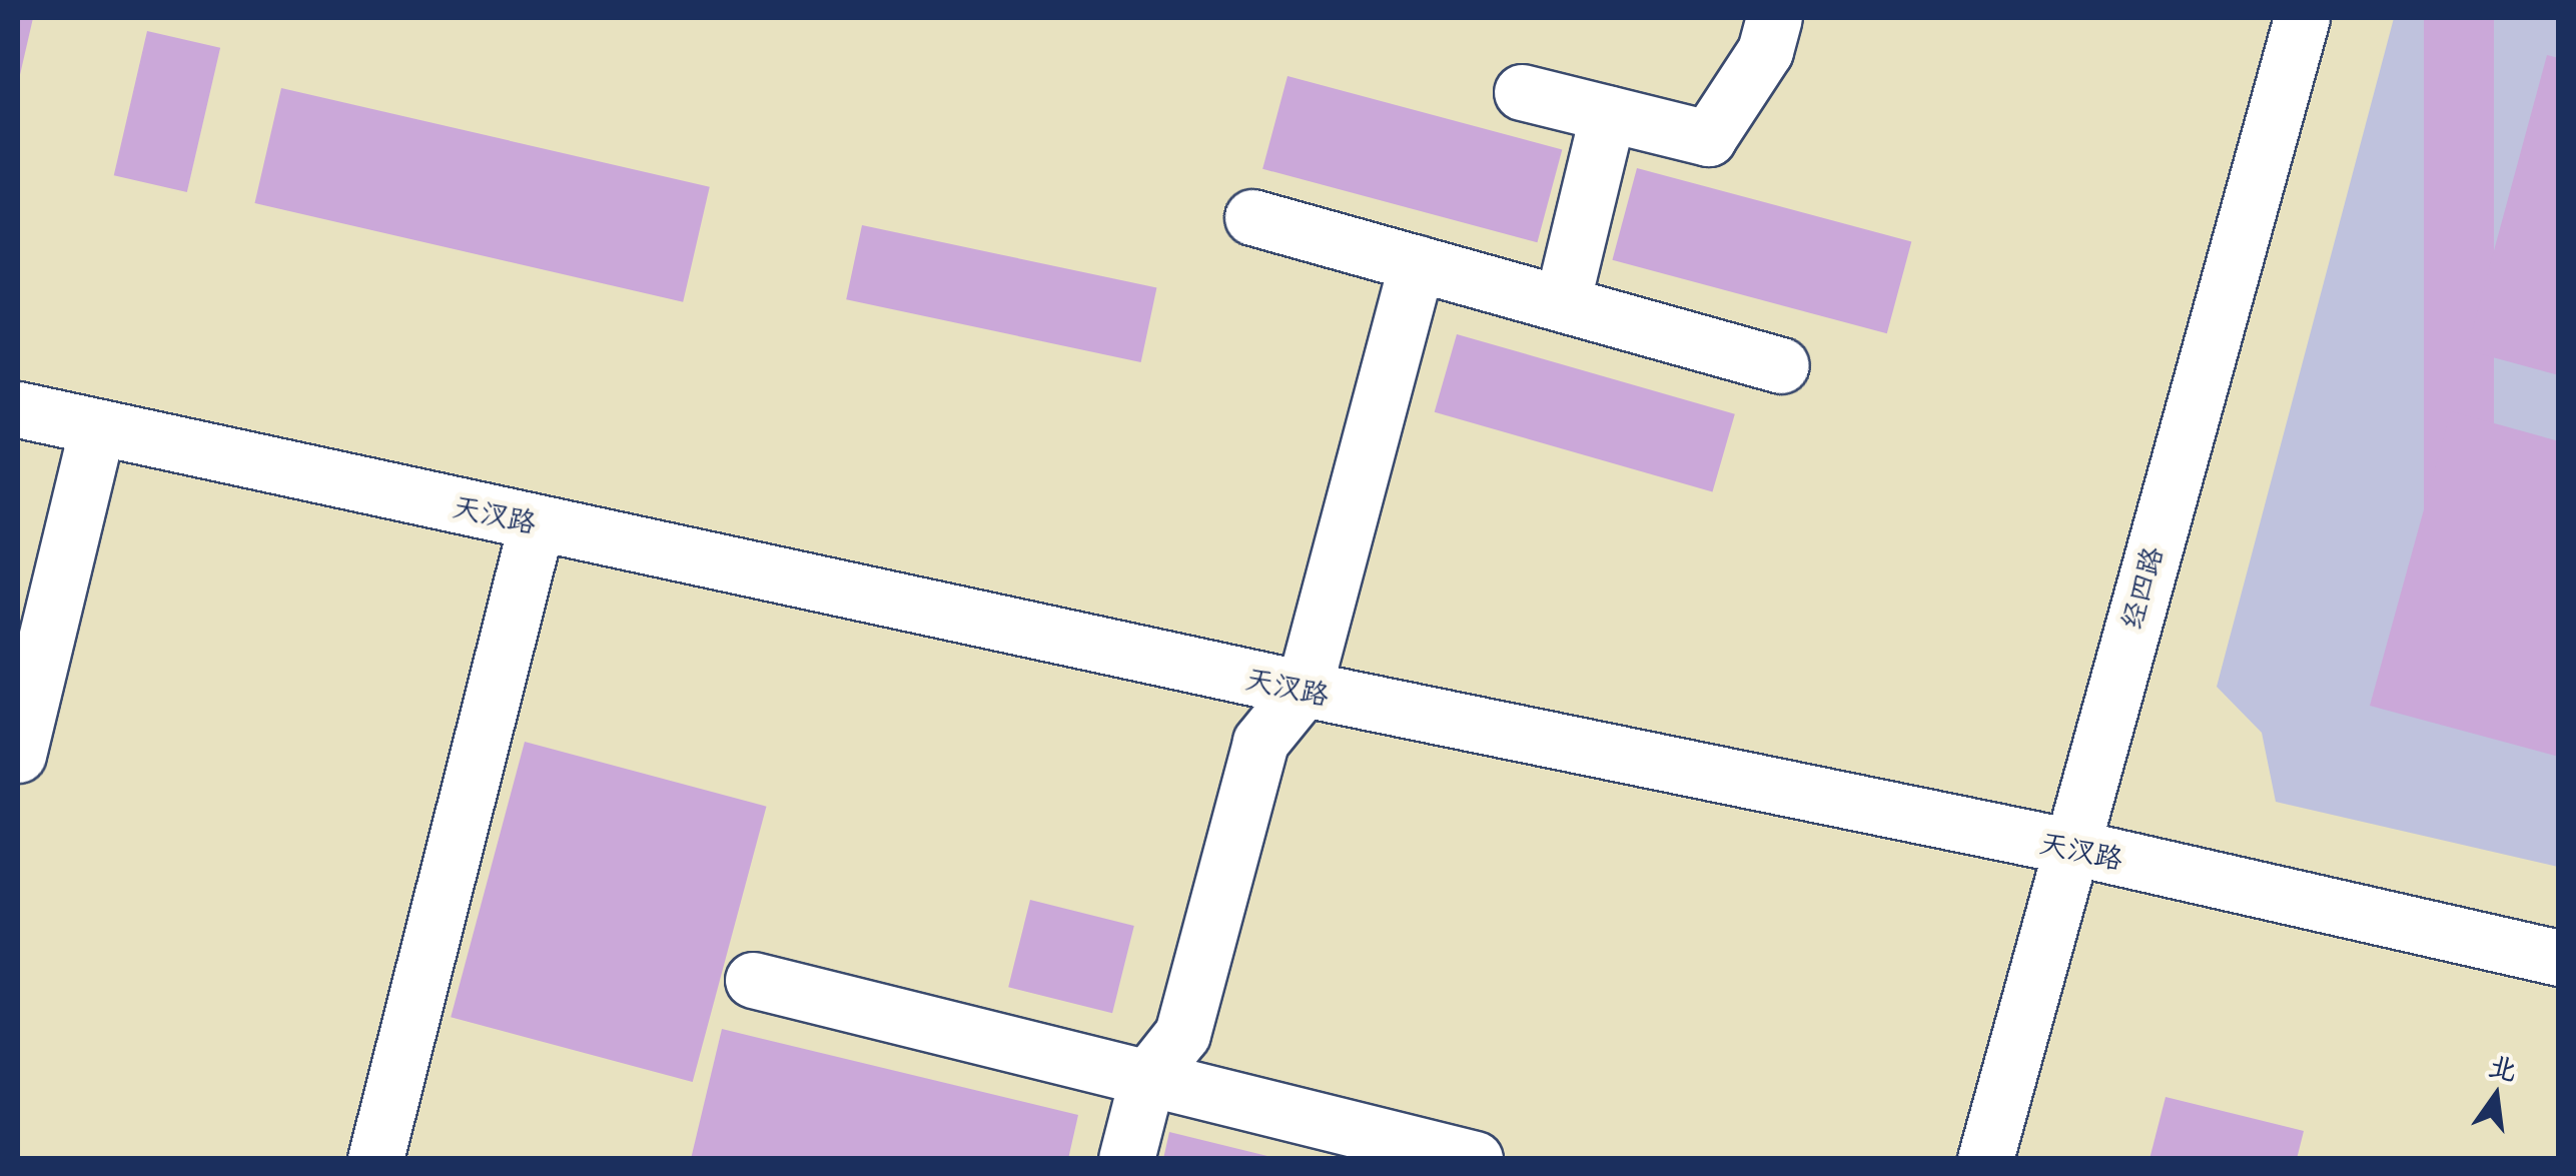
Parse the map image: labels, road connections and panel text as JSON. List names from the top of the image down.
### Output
{
  "streets": {
    "street": ["天汊路", "经四路"]
  },
  "crossings": [
    ["天汊路", "经四路"]
  ],
  "north": "top"
}
